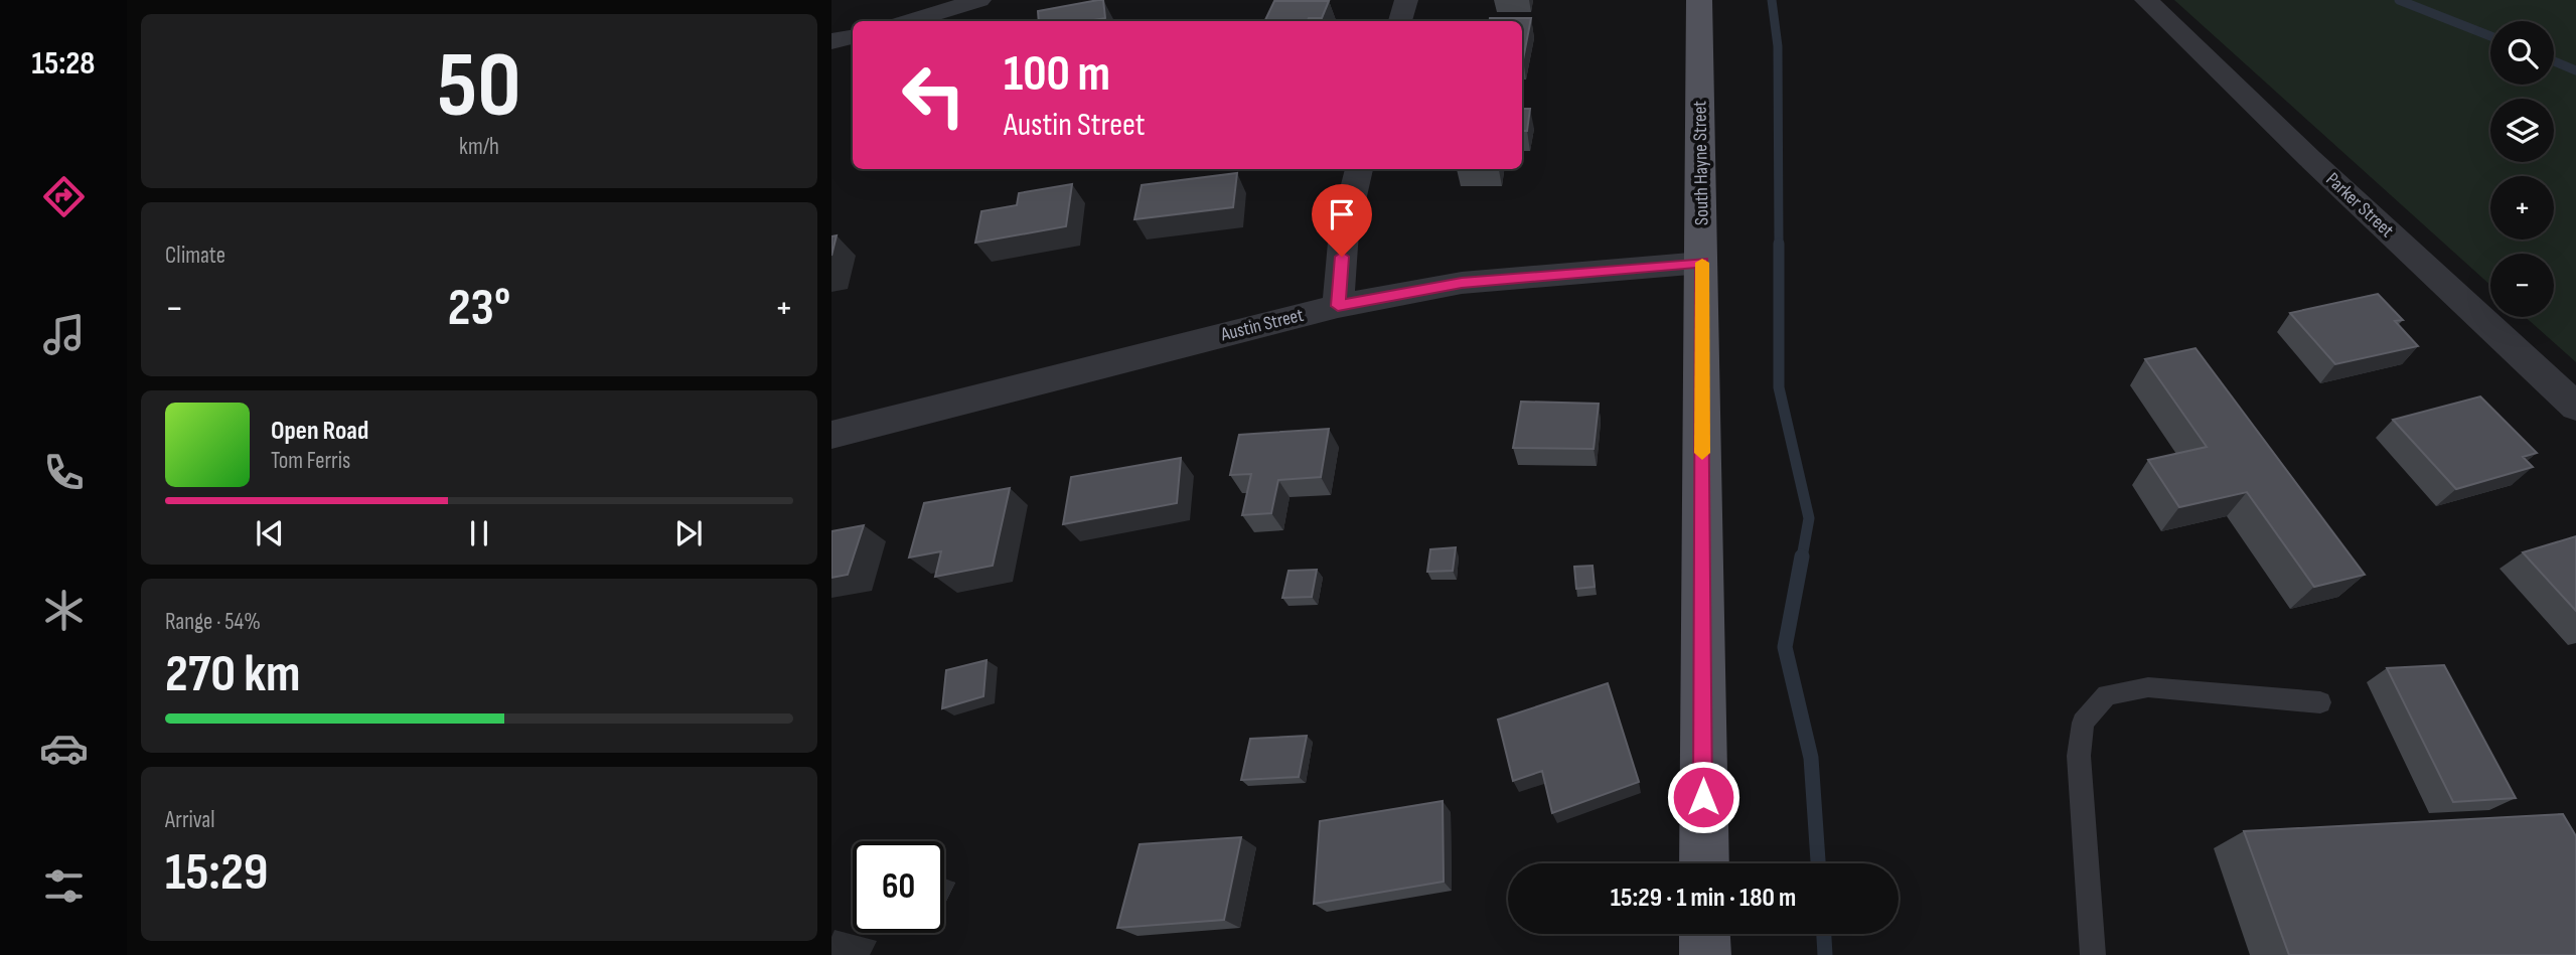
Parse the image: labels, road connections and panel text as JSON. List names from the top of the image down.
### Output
{
  "streets": {
    "main road": ["South Hayne Street"],
    "street": ["Parker Street", "Austin Street"]
  },
  "crossings": [
    ["South Hayne Street", "Austin Street"]
  ],
  "page": {
    "tabs": "15:28",
    "tile": [
      ["50", "km/h"],
      "Climate",
      ["Range · 54%", "270 km"],
      ["Arrival", "15:29"]
    ],
    "map_buttons": ["+", "−"],
    "turn": ["100 m", "Austin Street"],
    "heat": ["−", "23°", "+"],
    "song": ["Open Road", "Tom Ferris"],
    "limit": "60",
    "trip": "15:29 · 1 min · 180 m"
  }
}
